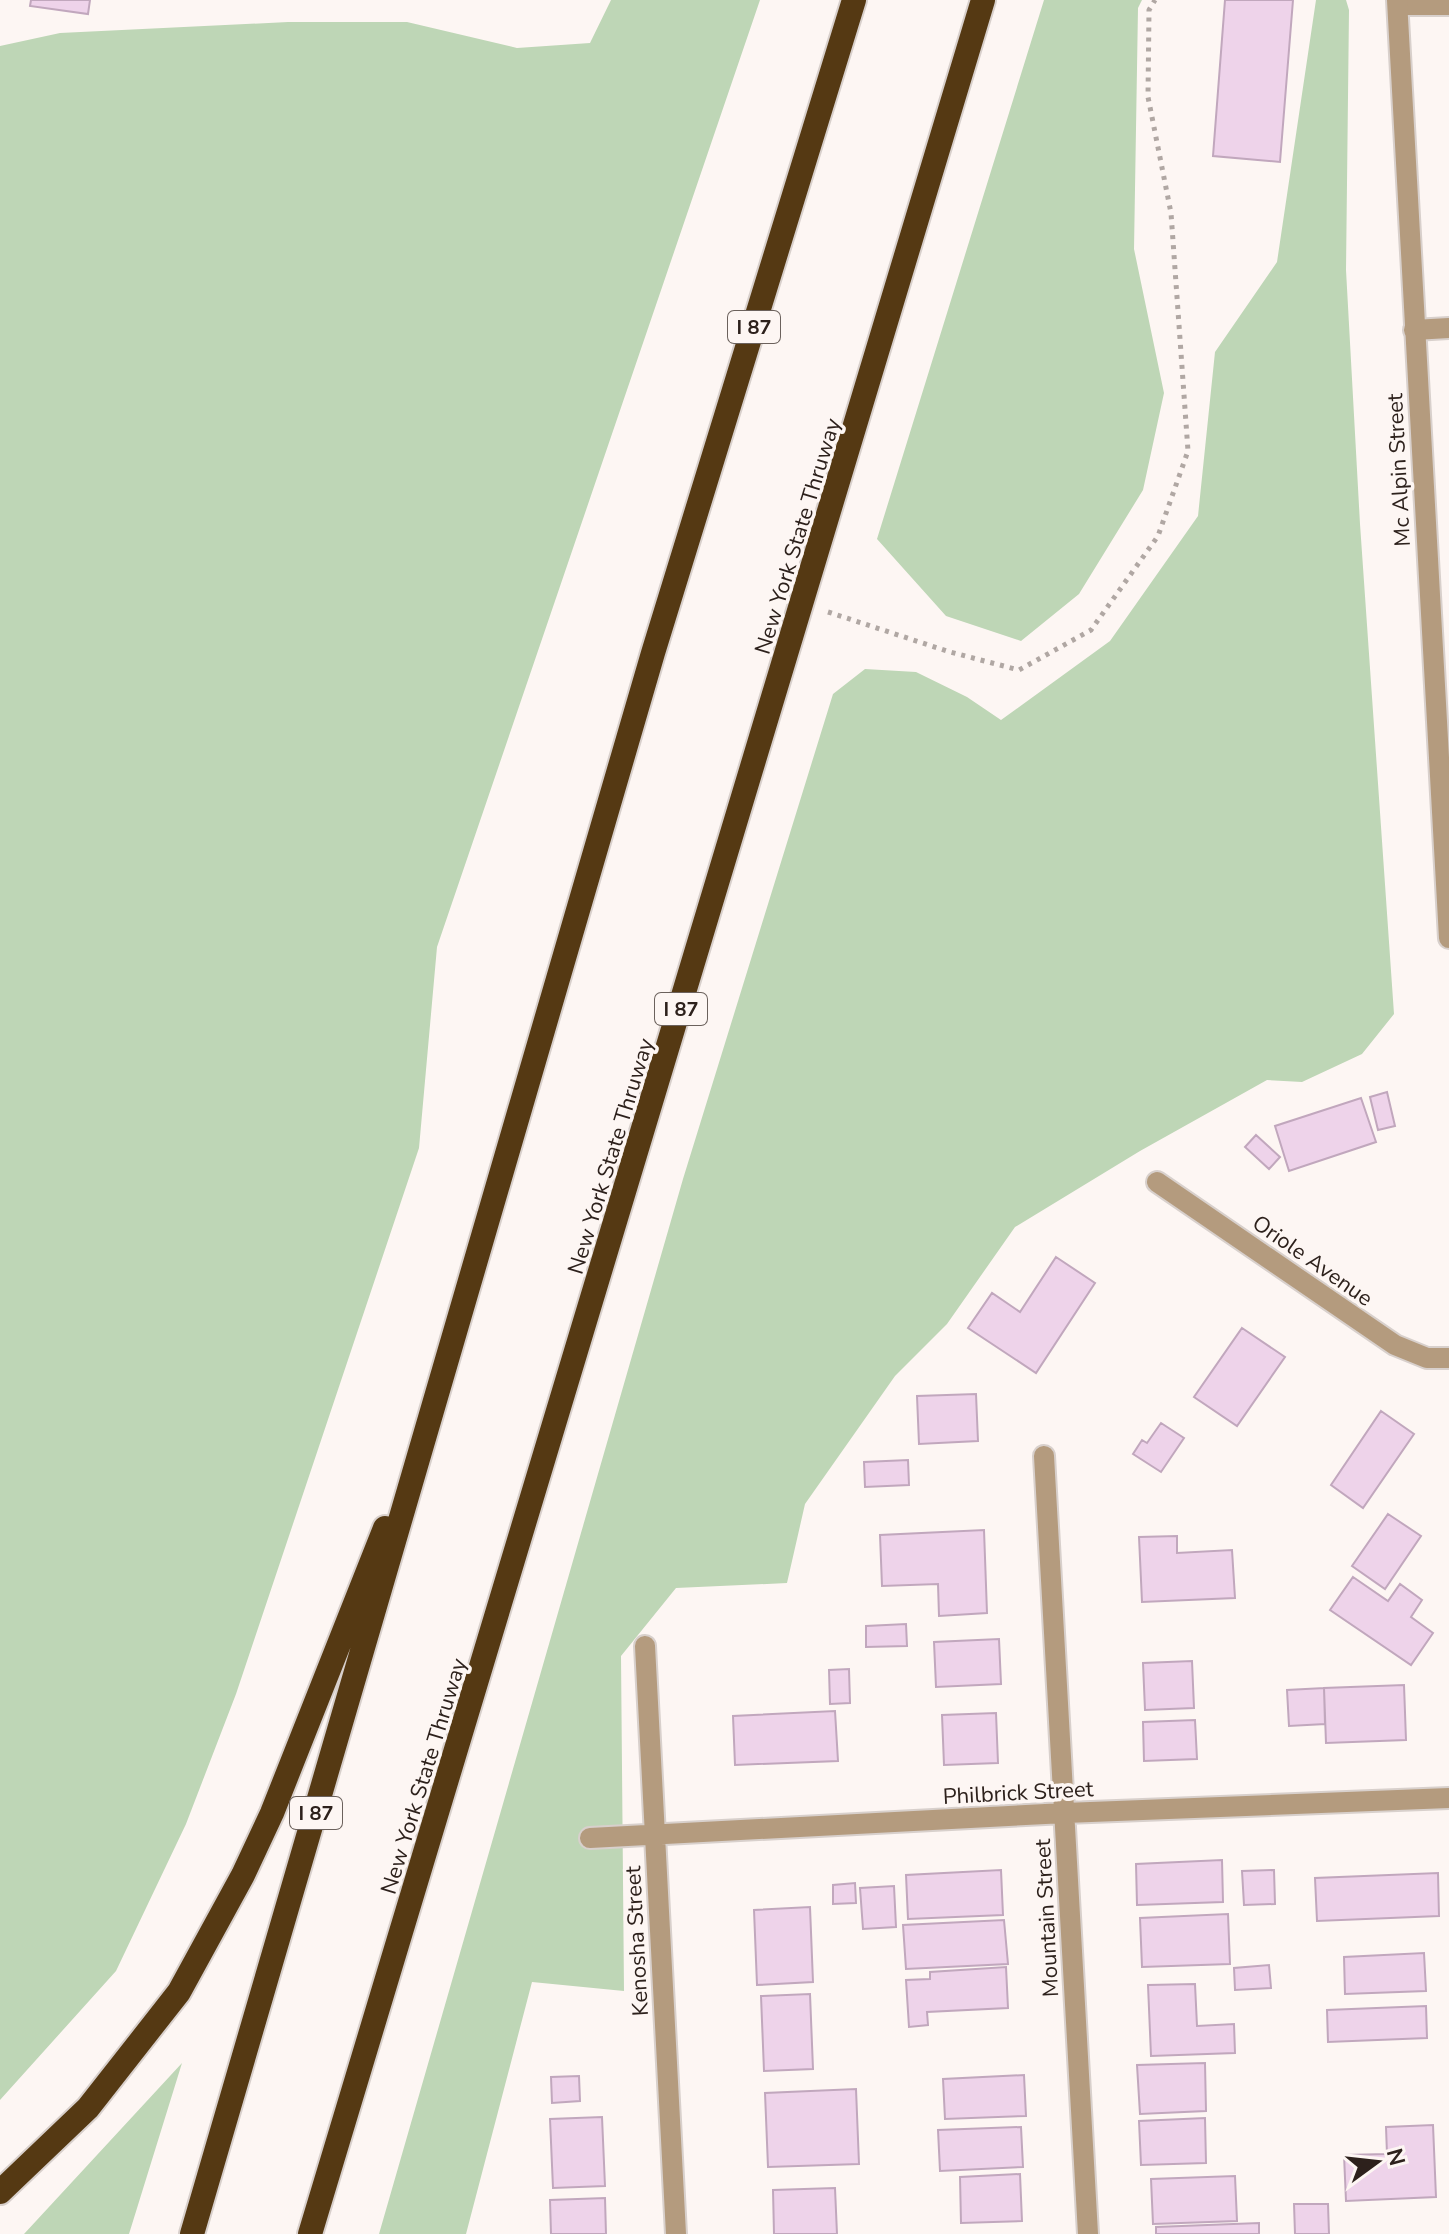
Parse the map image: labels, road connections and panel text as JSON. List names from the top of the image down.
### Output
{
  "streets": {
    "highway": ["I 87", "New York State Thruway"],
    "street": [
      "Mc Alpin Street",
      "Oriole Avenue",
      "Philbrick Street",
      "Mountain Street",
      "Kenosha Street"
    ]
  },
  "crossings": [
    ["Philbrick Street", "Mountain Street"],
    ["Philbrick Street", "Kenosha Street"]
  ],
  "north": "right"
}
